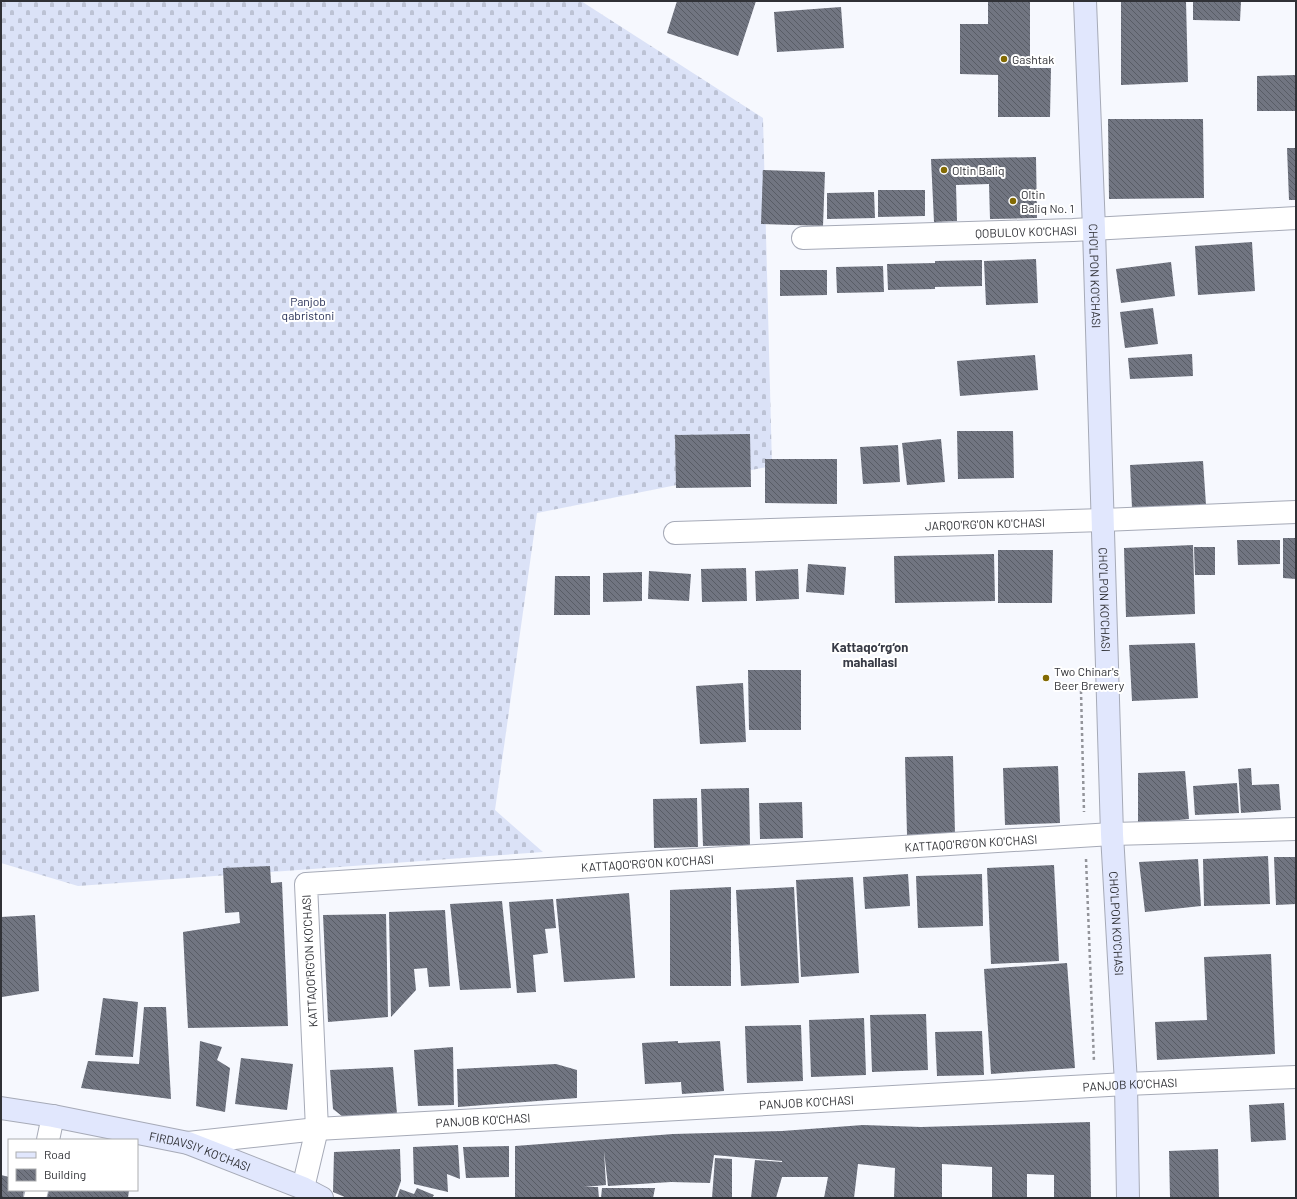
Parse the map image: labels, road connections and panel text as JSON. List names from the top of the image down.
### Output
{
  "streets": {
    "street": [
      "QOBULOV KO'CHASI",
      "CHO'LPON KO'CHASI",
      "JARQO'RG'ON KO'CHASI",
      "KATTAQO'RG'ON KO'CHASI",
      "PANJOB KO'CHASI",
      "FIRDAVSIY KO'CHASI"
    ]
  },
  "crossings": [
    ["QOBULOV KO'CHASI", "CHO'LPON KO'CHASI"],
    ["CHO'LPON KO'CHASI", "JARQO'RG'ON KO'CHASI"],
    ["CHO'LPON KO'CHASI", "KATTAQO'RG'ON KO'CHASI"],
    ["CHO'LPON KO'CHASI", "PANJOB KO'CHASI"],
    ["KATTAQO'RG'ON KO'CHASI", "PANJOB KO'CHASI"],
    ["KATTAQO'RG'ON KO'CHASI", "FIRDAVSIY KO'CHASI"],
    ["PANJOB KO'CHASI", "FIRDAVSIY KO'CHASI"]
  ],
  "districts": ["Kattaqo‘rg‘on mahallasi"],
  "parks": ["Panjob qabristoni"],
  "places": [
    "Gashtak",
    "Oltin Baliq",
    "Oltin Baliq No. 1",
    "Two Chinar's Beer Brewery"
  ],
  "legend": ["Road", "Building"]
}
